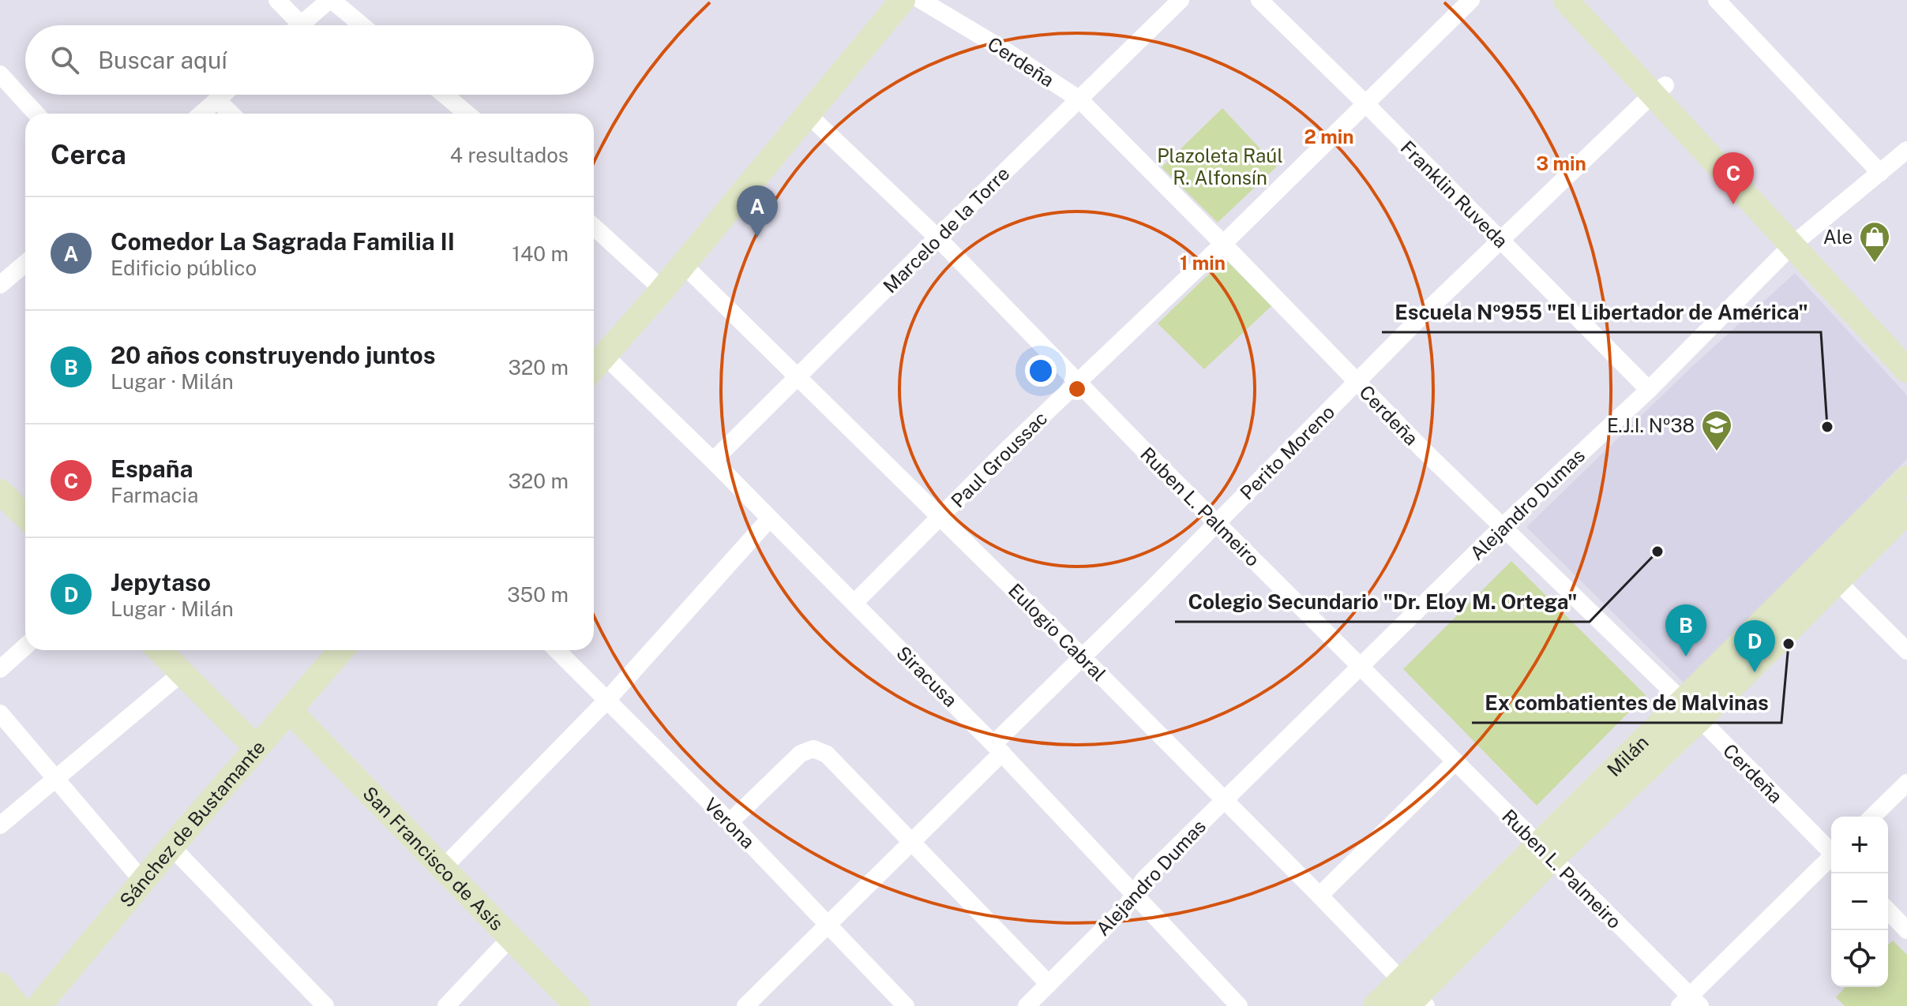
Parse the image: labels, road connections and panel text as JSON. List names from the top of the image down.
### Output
{
  "streets": {
    "main road": ["Milán", "Sánchez de Bustamante", "San Francisco de Asís"],
    "street": [
      "Cerdeña",
      "Franklin Ruveda",
      "Marcelo de la Torre",
      "Perito Moreno",
      "Paul Groussac",
      "Alejandro Dumas",
      "Ruben L. Palmeiro",
      "Eulogio Cabral",
      "Siracusa",
      "Verona"
    ]
  },
  "crossings": [
    ["Cerdeña", "Marcelo de la Torre"],
    ["Cerdeña", "Perito Moreno"],
    ["Cerdeña", "Paul Groussac"],
    ["Cerdeña", "Alejandro Dumas"],
    ["Cerdeña", "Milán"],
    ["Franklin Ruveda", "Perito Moreno"],
    ["Franklin Ruveda", "Paul Groussac"],
    ["Franklin Ruveda", "Alejandro Dumas"],
    ["Marcelo de la Torre", "Ruben L. Palmeiro"],
    ["Marcelo de la Torre", "Eulogio Cabral"],
    ["Marcelo de la Torre", "Siracusa"],
    ["Perito Moreno", "Ruben L. Palmeiro"],
    ["Perito Moreno", "Eulogio Cabral"],
    ["Perito Moreno", "Siracusa"],
    ["Perito Moreno", "Verona"],
    ["Paul Groussac", "Ruben L. Palmeiro"],
    ["Paul Groussac", "Eulogio Cabral"],
    ["Paul Groussac", "Siracusa"],
    ["Alejandro Dumas", "Ruben L. Palmeiro"],
    ["Alejandro Dumas", "Eulogio Cabral"],
    ["Alejandro Dumas", "Siracusa"],
    ["Ruben L. Palmeiro", "Milán"],
    ["Eulogio Cabral", "Milán"],
    ["Sánchez de Bustamante", "San Francisco de Asís"]
  ],
  "parks": ["Plazoleta Raúl R. Alfonsín"],
  "places": {
    "shop": ["Ale"],
    "other": ["Escuela Nº955 \"El Libertador de América\"", "Colegio Secundario \"Dr. Eloy M. Ortega\"", "Ex combatientes de Malvinas"],
    "school or university": ["E.J.I. Nº38"]
  },
  "page": {
    "search": "Buscar aquí",
    "heading": ["Cerca", "4 resultados"],
    "pins": [
      "C",
      "A",
      "B",
      "D"
    ],
    "list": [
      {
        "mark": "A",
        "name": "Comedor La Sagrada Familia II",
        "note": "Edificio público",
        "value": "140 m"
      },
      {
        "mark": "B",
        "name": "20 años construyendo juntos",
        "note": "Lugar · Milán",
        "value": "320 m"
      },
      {
        "mark": "C",
        "name": "España",
        "note": "Farmacia",
        "value": "320 m"
      },
      {
        "mark": "D",
        "name": "Jepytaso",
        "note": "Lugar · Milán",
        "value": "350 m"
      }
    ],
    "map_buttons": ["+", "−"]
  },
  "rings": ["2 min", "3 min", "1 min"]
}
